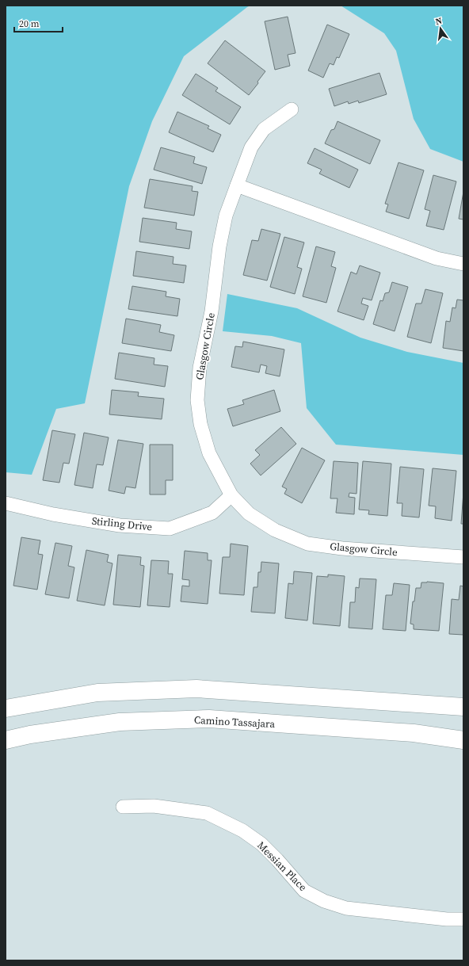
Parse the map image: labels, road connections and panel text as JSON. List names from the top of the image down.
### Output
{
  "streets": {
    "main road": ["Camino Tassajara"],
    "street": ["Glasgow Circle", "Stirling Drive", "Messian Place"]
  },
  "crossings": [
    ["Glasgow Circle", "Stirling Drive"]
  ],
  "scale_bar": "20 m",
  "north": "top"
}
